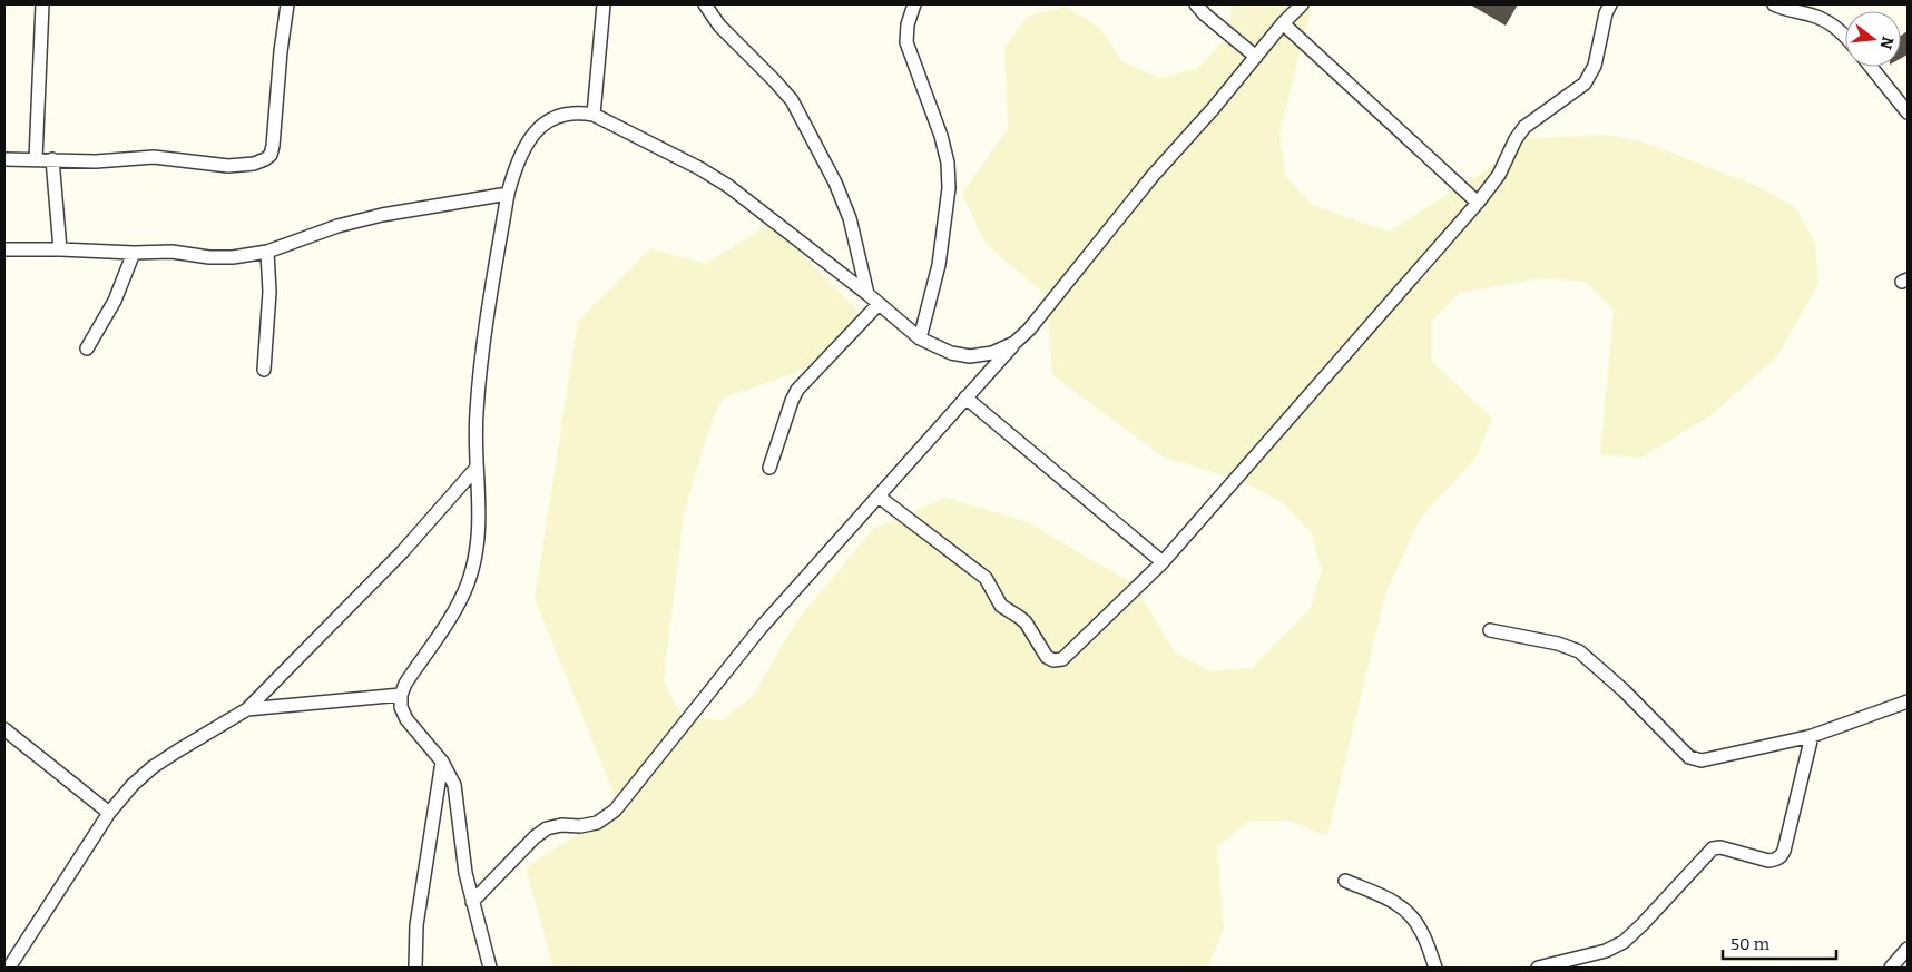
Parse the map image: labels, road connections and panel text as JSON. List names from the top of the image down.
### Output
{
  "scale_bar": "50 m",
  "north": "right"
}
